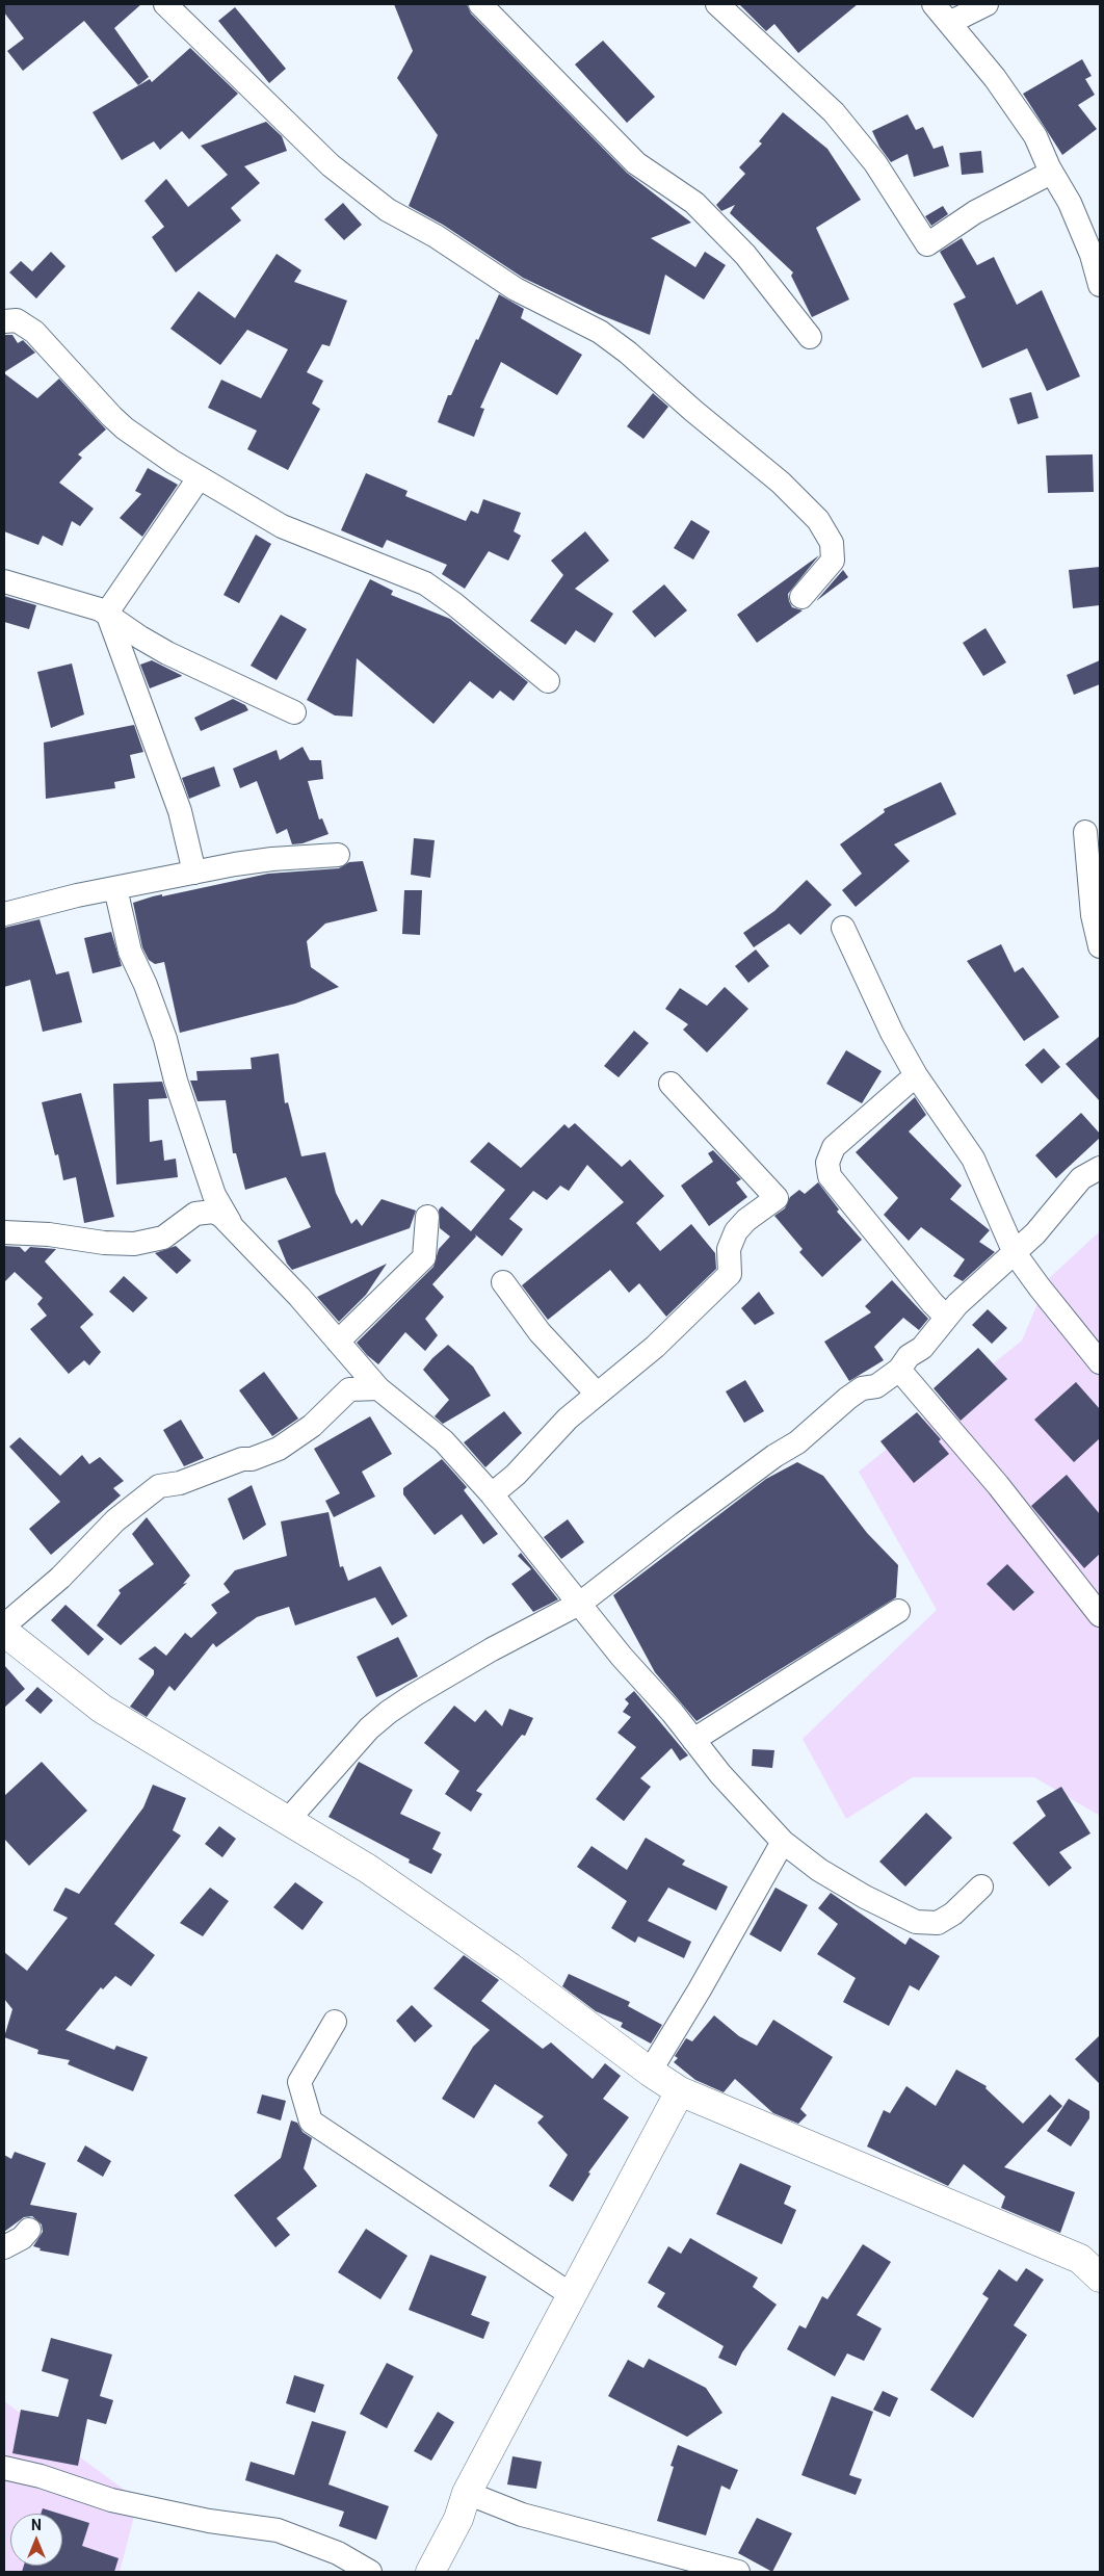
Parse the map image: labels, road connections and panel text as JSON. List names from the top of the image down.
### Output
{
  "north": "top"
}
